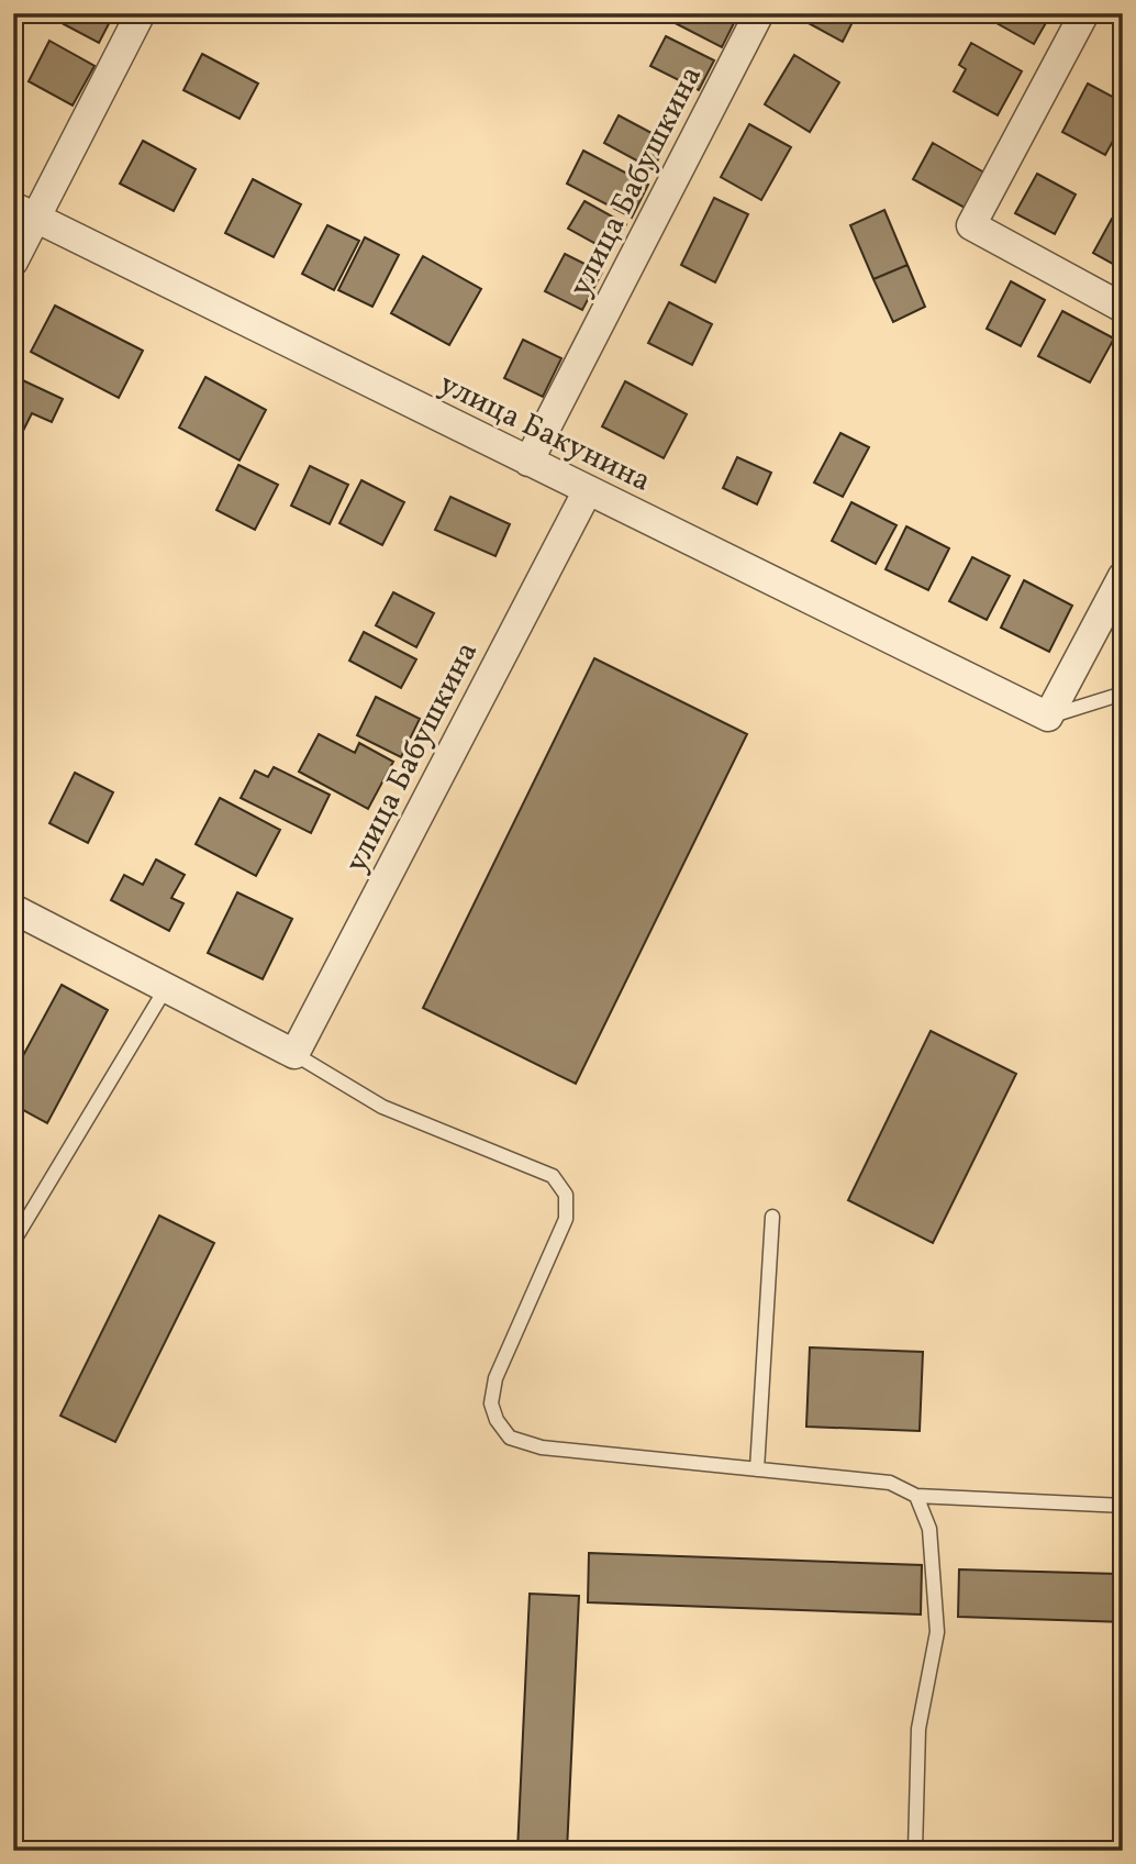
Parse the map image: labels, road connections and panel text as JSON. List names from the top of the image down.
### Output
{
  "streets": {
    "street": ["улица Бабушкина", "улица Бакунина"]
  },
  "crossings": [
    ["улица Бабушкина", "улица Бакунина"]
  ]
}
